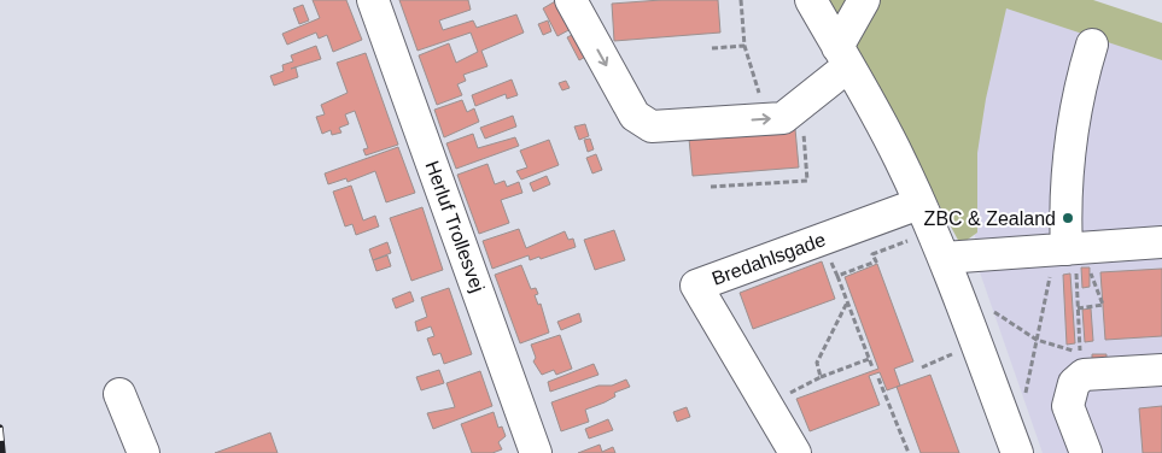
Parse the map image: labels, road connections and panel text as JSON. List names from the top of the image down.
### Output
{
  "streets": {
    "street": ["Herluf Trollesvej", "Bredahlsgade"]
  },
  "places": ["ZBC & Zealand"]
}
